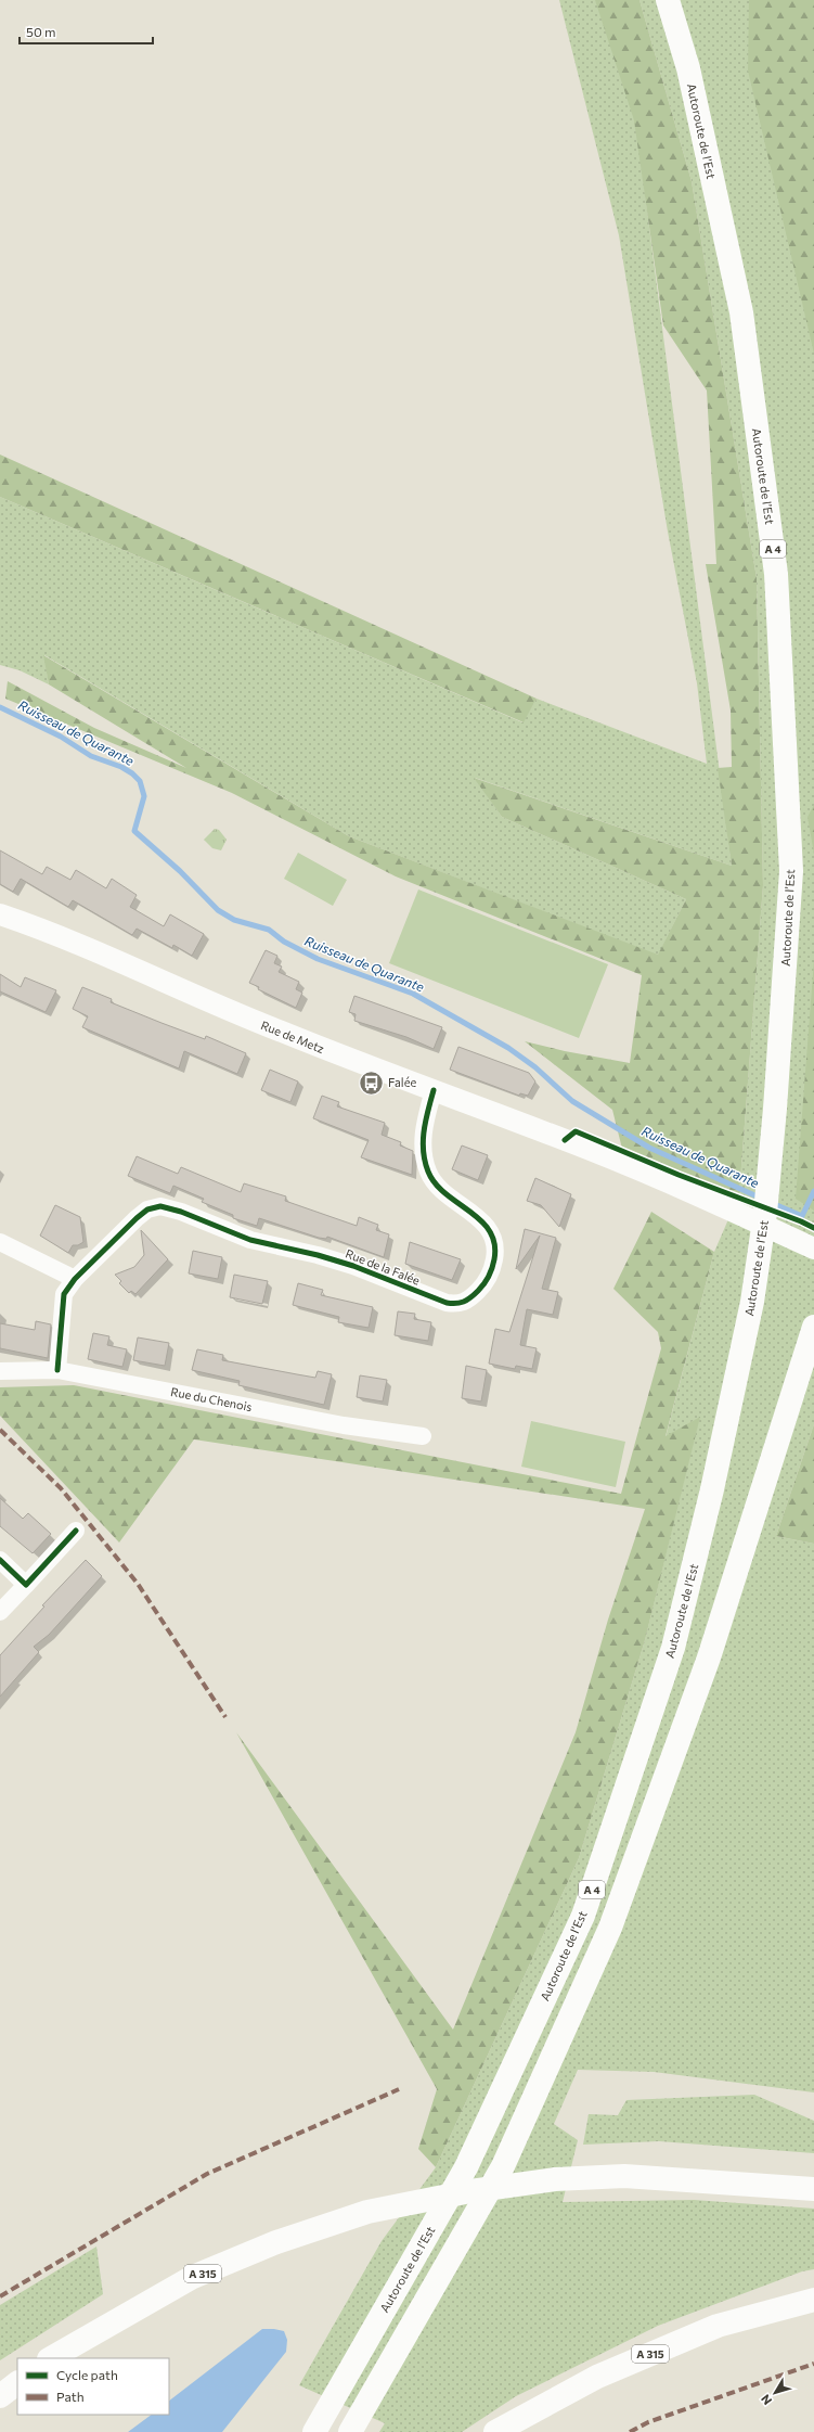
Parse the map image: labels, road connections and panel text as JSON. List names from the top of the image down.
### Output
{
  "streets": {
    "highway": ["Autoroute de l’Est", "A 4", "A 315"],
    "main road": ["Rue de Metz"],
    "street": ["Rue de la Falée", "Rue du Chenois"]
  },
  "crossings": [
    ["Rue de Metz", "Rue de la Falée"],
    ["Rue de la Falée", "Rue du Chenois"]
  ],
  "water": ["Ruisseau de Quarante"],
  "places": {
    "bus stop": ["Falée"]
  },
  "legend": ["Cycle path", "Path"],
  "scale_bar": "50 m",
  "north": "bottom left"
}
